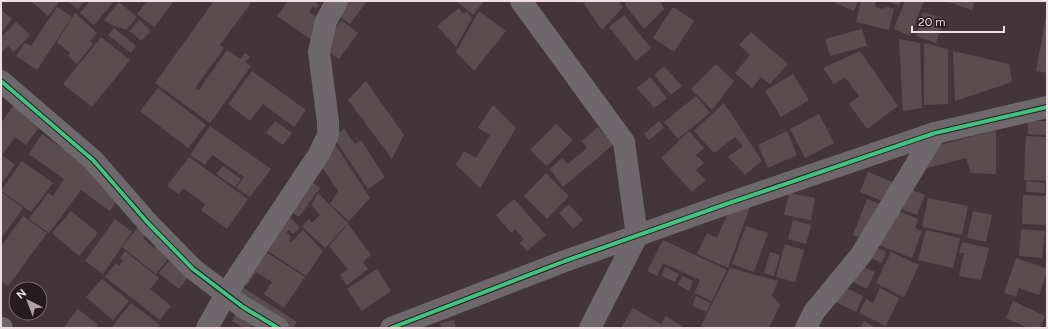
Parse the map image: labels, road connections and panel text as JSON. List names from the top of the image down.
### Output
{
  "scale_bar": "20 m",
  "north": "top left"
}
